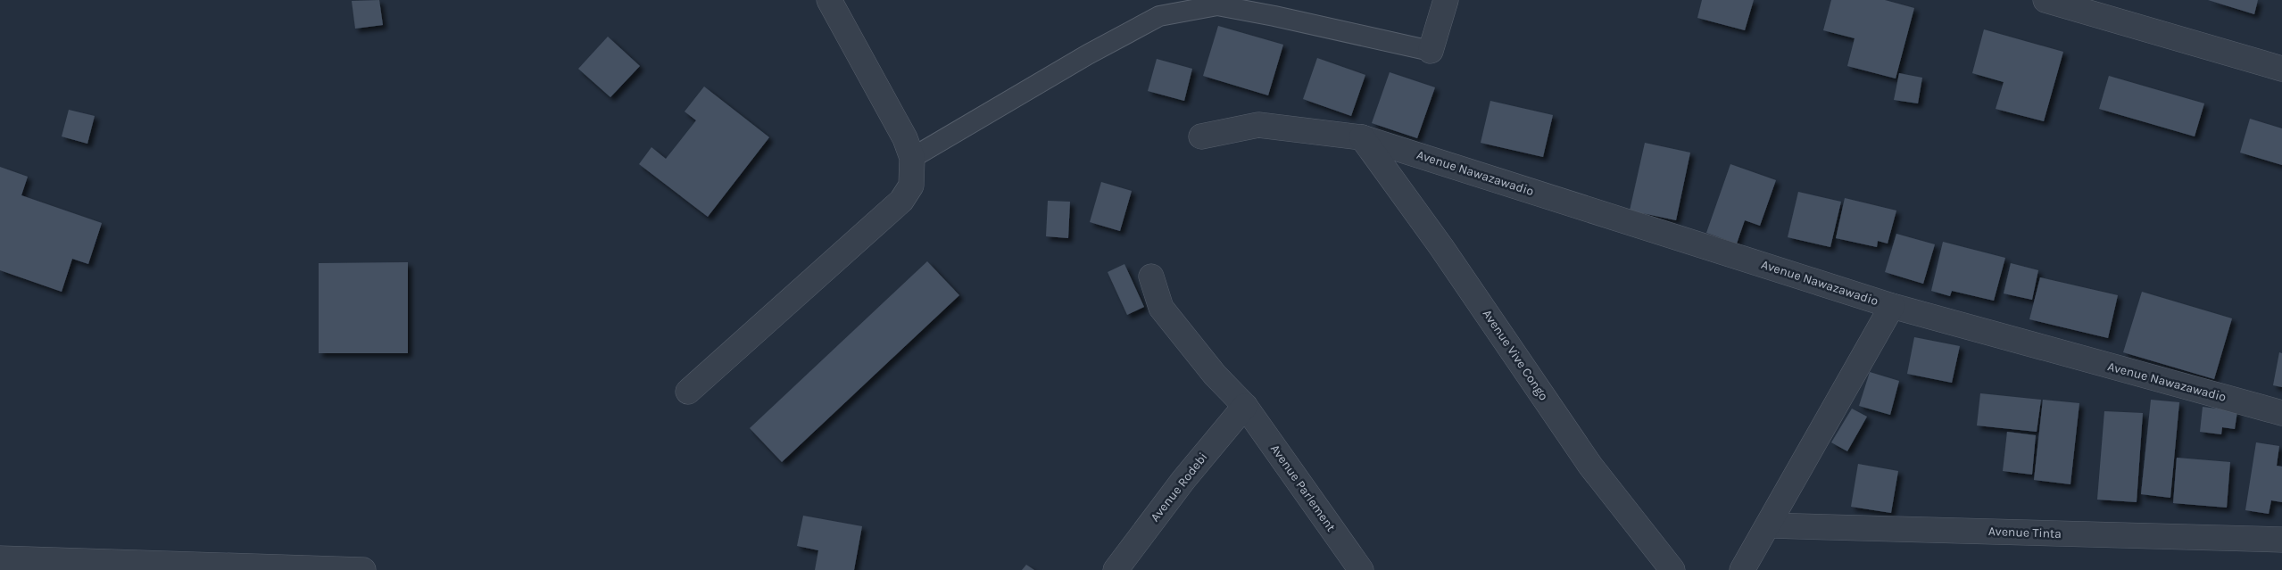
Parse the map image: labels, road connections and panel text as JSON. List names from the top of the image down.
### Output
{
  "streets": {
    "street": [
      "Avenue Nawazawadio",
      "Avenue Vive Congo",
      "Avenue Rodebi",
      "Avenue Parlement",
      "Avenue Tinta"
    ]
  },
  "crossings": [
    ["Avenue Nawazawadio", "Avenue Vive Congo"],
    ["Avenue Rodebi", "Avenue Parlement"]
  ]
}
